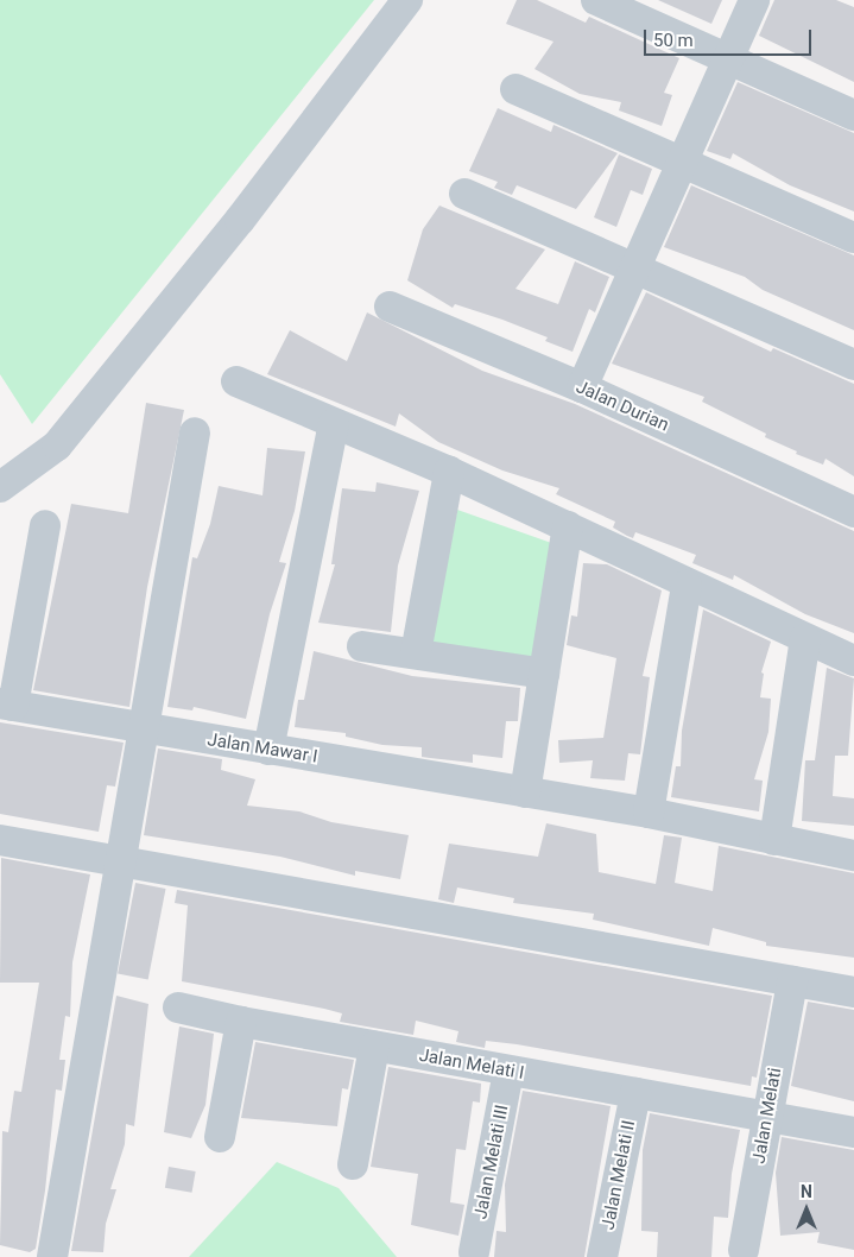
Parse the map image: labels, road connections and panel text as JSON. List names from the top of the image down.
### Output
{
  "streets": {
    "street": [
      "Jalan Durian",
      "Jalan Mawar I",
      "Jalan Melati I",
      "Jalan Melati",
      "Jalan Melati III",
      "Jalan Melati II"
    ]
  },
  "crossings": [
    ["Jalan Melati I", "Jalan Melati"],
    ["Jalan Melati I", "Jalan Melati III"],
    ["Jalan Melati I", "Jalan Melati II"]
  ],
  "scale_bar": "50 m",
  "north": "top"
}
